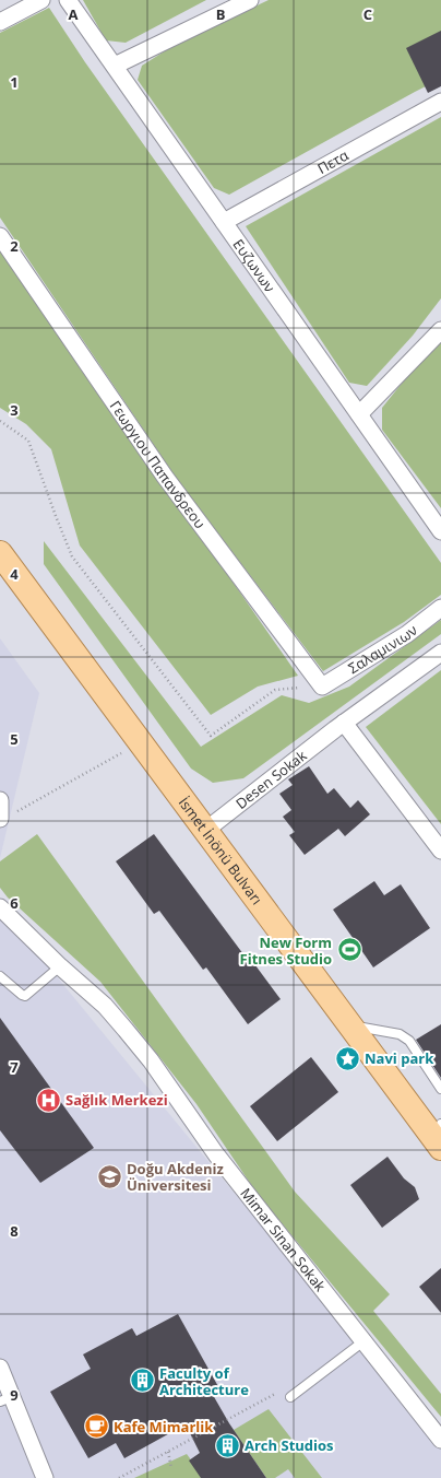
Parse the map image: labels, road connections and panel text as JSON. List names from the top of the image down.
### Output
{
  "streets": {
    "main road": ["İsmet İnönü Bulvarı"],
    "street": [
      "Πετα",
      "Ευζωνων",
      "Γεωργιου Παπανδρεου",
      "Σαλαμινιων",
      "Desen Sokak",
      "Mimar Sinan Sokak"
    ]
  },
  "crossings": [
    ["Πετα", "Ευζωνων"],
    ["Γεωργιου Παπανδρεου", "Σαλαμινιων"],
    ["Desen Sokak", "İsmet İnönü Bulvarı"]
  ],
  "places": {
    "sports": ["New Form Fitnes Studio"],
    "place": ["Navi park"],
    "hospital": ["Sağlık Merkezi"],
    "school or university": ["Doğu Akdeniz Üniversitesi"],
    "building": ["Faculty of Architecture", "Arch Studios"],
    "cafe": ["Kafe Mimarlik"]
  },
  "grid": {
    "columns": ["A", "B", "C"],
    "rows": [
      "1",
      "2",
      "3",
      "4",
      "5",
      "6",
      "7",
      "8",
      "9"
    ]
  }
}
